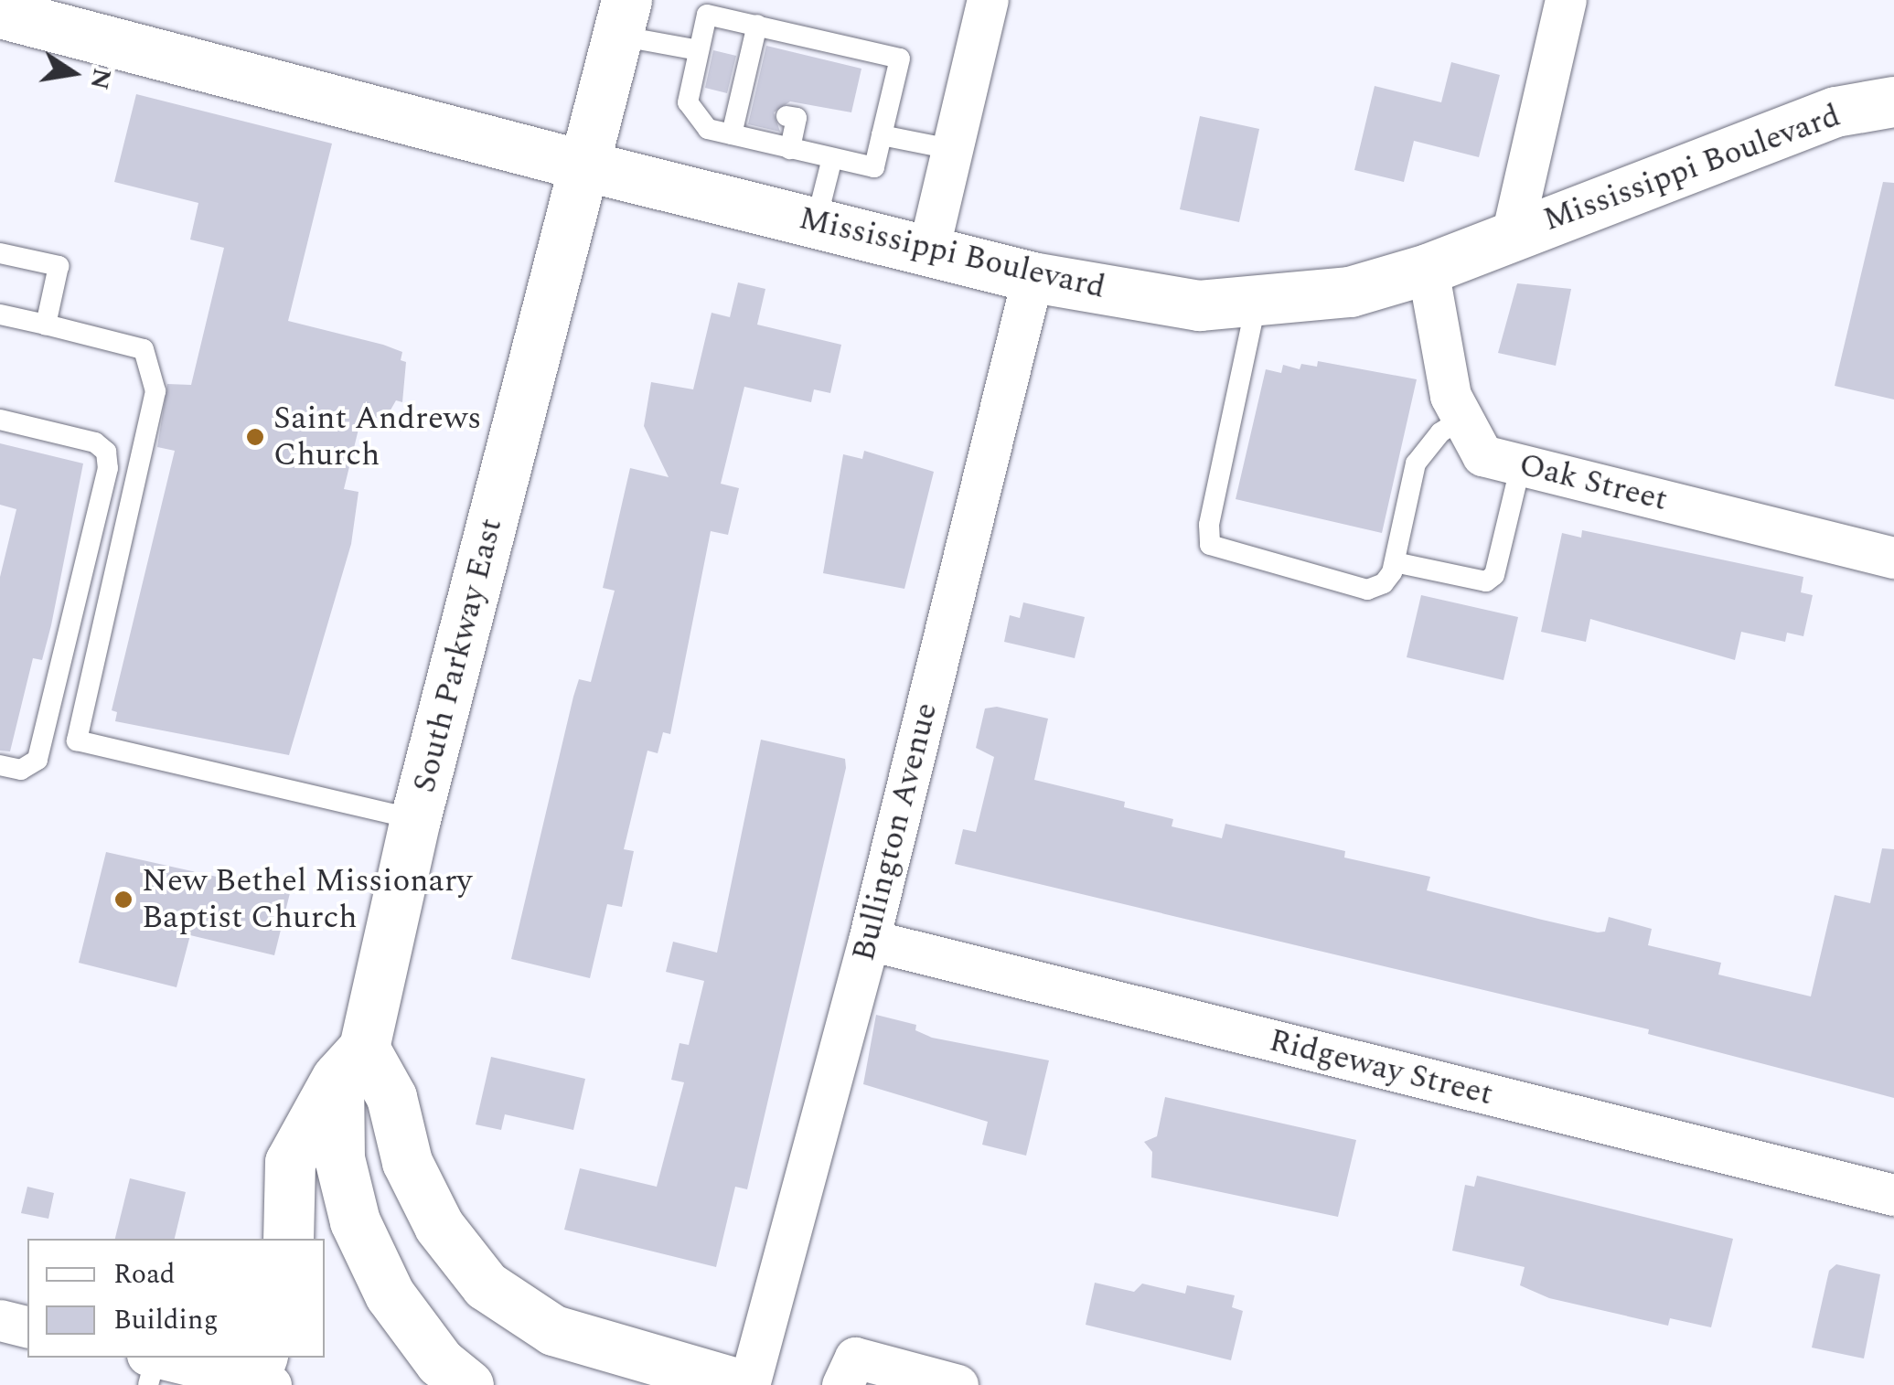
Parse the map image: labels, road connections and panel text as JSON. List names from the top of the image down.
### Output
{
  "streets": {
    "main road": ["Mississippi Boulevard", "South Parkway East"],
    "street": ["Oak Street", "Bullington Avenue", "Ridgeway Street"]
  },
  "crossings": [
    ["Mississippi Boulevard", "Oak Street"],
    ["Mississippi Boulevard", "South Parkway East"],
    ["Mississippi Boulevard", "Bullington Avenue"],
    ["Bullington Avenue", "Ridgeway Street"]
  ],
  "places": ["Saint Andrews Church", "New Bethel Missionary Baptist Church"],
  "legend": ["Road", "Building"],
  "north": "right"
}
